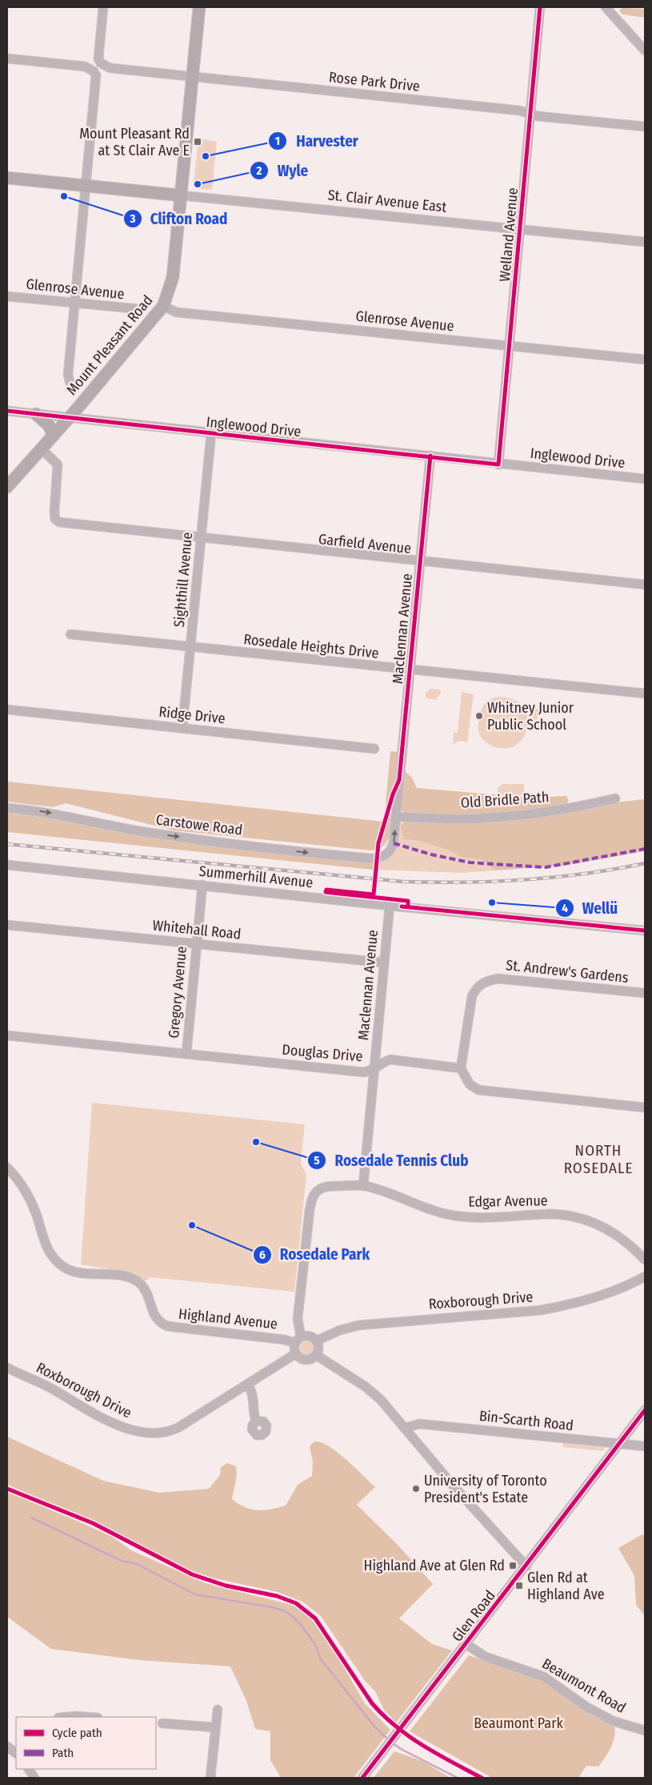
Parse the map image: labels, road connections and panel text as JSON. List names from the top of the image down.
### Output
{
  "streets": {
    "main road": ["St. Clair Avenue East", "Mount Pleasant Road"],
    "street": [
      "Rose Park Drive",
      "Welland Avenue",
      "Glenrose Avenue",
      "Inglewood Drive",
      "Garfield Avenue",
      "Sighthill Avenue",
      "Maclennan Avenue",
      "Rosedale Heights Drive",
      "Ridge Drive",
      "Old Bridle Path",
      "Carstowe Road",
      "Summerhill Avenue",
      "Whitehall Road",
      "St. Andrew's Gardens",
      "Gregory Avenue",
      "Douglas Drive",
      "Edgar Avenue",
      "Roxborough Drive",
      "Highland Avenue",
      "Bin-Scarth Road",
      "Glen Road",
      "Beaumont Road"
    ]
  },
  "crossings": [
    ["Rose Park Drive", "Welland Avenue"],
    ["Rose Park Drive", "Mount Pleasant Road"],
    ["St. Clair Avenue East", "Welland Avenue"],
    ["St. Clair Avenue East", "Mount Pleasant Road"],
    ["Welland Avenue", "Glenrose Avenue"],
    ["Welland Avenue", "Inglewood Drive"],
    ["Glenrose Avenue", "Mount Pleasant Road"],
    ["Mount Pleasant Road", "Inglewood Drive"],
    ["Mount Pleasant Road", "Garfield Avenue"],
    ["Inglewood Drive", "Sighthill Avenue"],
    ["Inglewood Drive", "Maclennan Avenue"],
    ["Garfield Avenue", "Sighthill Avenue"],
    ["Garfield Avenue", "Maclennan Avenue"],
    ["Sighthill Avenue", "Rosedale Heights Drive"],
    ["Sighthill Avenue", "Ridge Drive"],
    ["Maclennan Avenue", "Rosedale Heights Drive"],
    ["Maclennan Avenue", "Old Bridle Path"],
    ["Maclennan Avenue", "Carstowe Road"],
    ["Maclennan Avenue", "Summerhill Avenue"],
    ["Maclennan Avenue", "Whitehall Road"],
    ["Maclennan Avenue", "Douglas Drive"],
    ["Maclennan Avenue", "Edgar Avenue"],
    ["Summerhill Avenue", "Gregory Avenue"],
    ["Whitehall Road", "Gregory Avenue"],
    ["St. Andrew's Gardens", "Douglas Drive"],
    ["Gregory Avenue", "Douglas Drive"],
    ["Edgar Avenue", "Roxborough Drive"],
    ["Edgar Avenue", "Highland Avenue"],
    ["Roxborough Drive", "Highland Avenue"],
    ["Bin-Scarth Road", "Glen Road"],
    ["Glen Road", "Beaumont Road"]
  ],
  "one_way": ["Carstowe Road"],
  "districts": ["NORTH ROSEDALE"],
  "parks": ["Beaumont Park"],
  "places": {
    "transit": ["Mount Pleasant Rd at St Clair Ave E", "Highland Ave at Glen Rd", "Glen Rd at Highland Ave"],
    "other": [
      "Harvester",
      "Wyle",
      "Clifton Road",
      "Whitney Junior Public School",
      "Wellü",
      "Rosedale Tennis Club",
      "Rosedale Park",
      "University of Toronto President's Estate"
    ]
  },
  "legend": ["Cycle path", "Path"]
}
